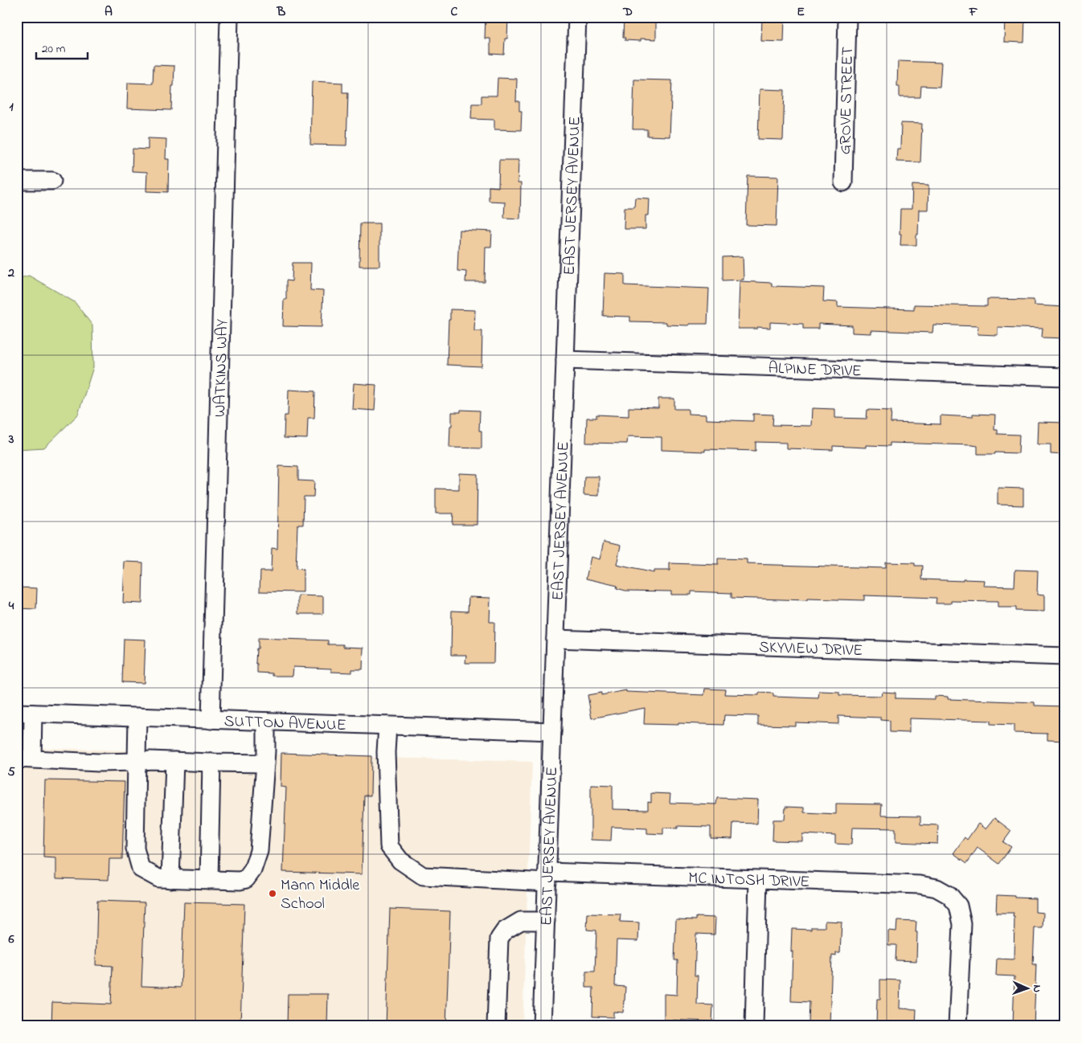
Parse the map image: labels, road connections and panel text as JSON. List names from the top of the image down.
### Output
{
  "streets": {
    "street": [
      "GROVE STREET",
      "EAST JERSEY AVENUE",
      "WATKINS WAY",
      "ALPINE DRIVE",
      "SKYVIEW DRIVE",
      "SUTTON AVENUE",
      "MC INTOSH DRIVE"
    ]
  },
  "crossings": [
    ["EAST JERSEY AVENUE", "ALPINE DRIVE"],
    ["EAST JERSEY AVENUE", "SKYVIEW DRIVE"],
    ["EAST JERSEY AVENUE", "SUTTON AVENUE"],
    ["EAST JERSEY AVENUE", "MC INTOSH DRIVE"],
    ["WATKINS WAY", "SUTTON AVENUE"],
    ["SUTTON AVENUE", "MC INTOSH DRIVE"]
  ],
  "places": ["Mann Middle School"],
  "scale_bar": "20 m",
  "north": "right",
  "grid": {
    "columns": [
      "A",
      "B",
      "C",
      "D",
      "E",
      "F"
    ],
    "rows": [
      "1",
      "2",
      "3",
      "4",
      "5",
      "6"
    ]
  }
}
